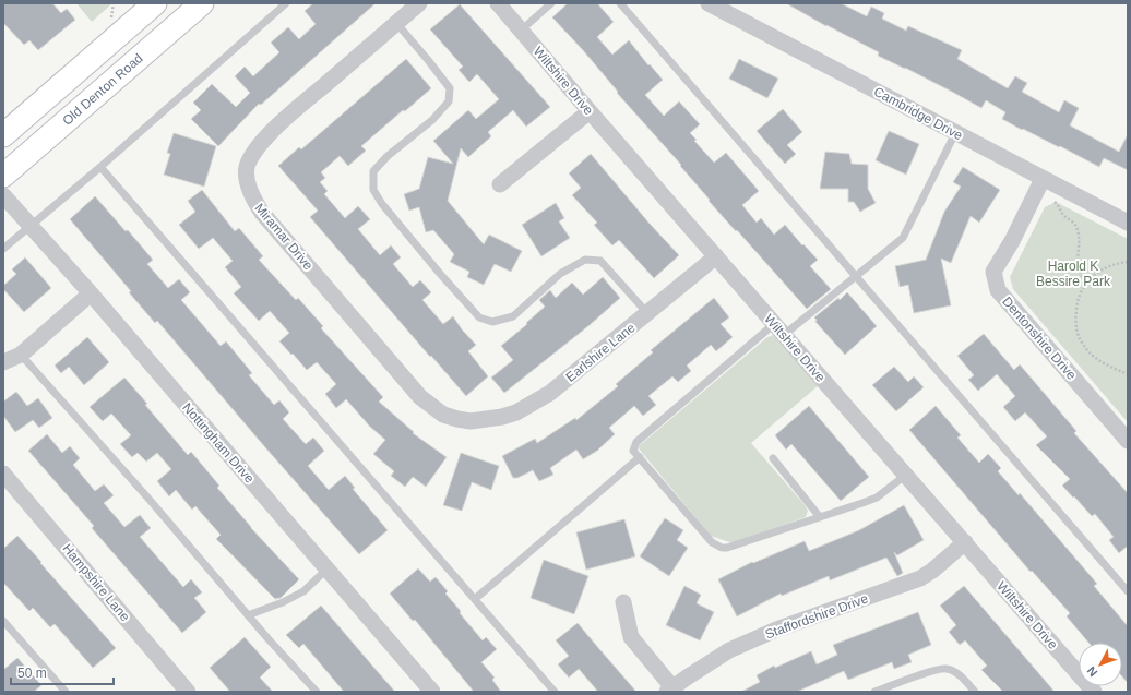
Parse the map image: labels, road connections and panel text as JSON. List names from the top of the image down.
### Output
{
  "streets": {
    "main road": ["Old Denton Road"],
    "street": [
      "Wiltshire Drive",
      "Cambridge Drive",
      "Miramar Drive",
      "Dentonshire Drive",
      "Earlshire Lane",
      "Nottingham Drive",
      "Hampshire Lane",
      "Staffordshire Drive"
    ]
  },
  "crossings": [
    ["Wiltshire Drive", "Earlshire Lane"],
    ["Wiltshire Drive", "Staffordshire Drive"],
    ["Cambridge Drive", "Dentonshire Drive"],
    ["Miramar Drive", "Earlshire Lane"]
  ],
  "parks": ["Harold K Bessire Park"],
  "scale_bar": "50 m",
  "north": "bottom left"
}
